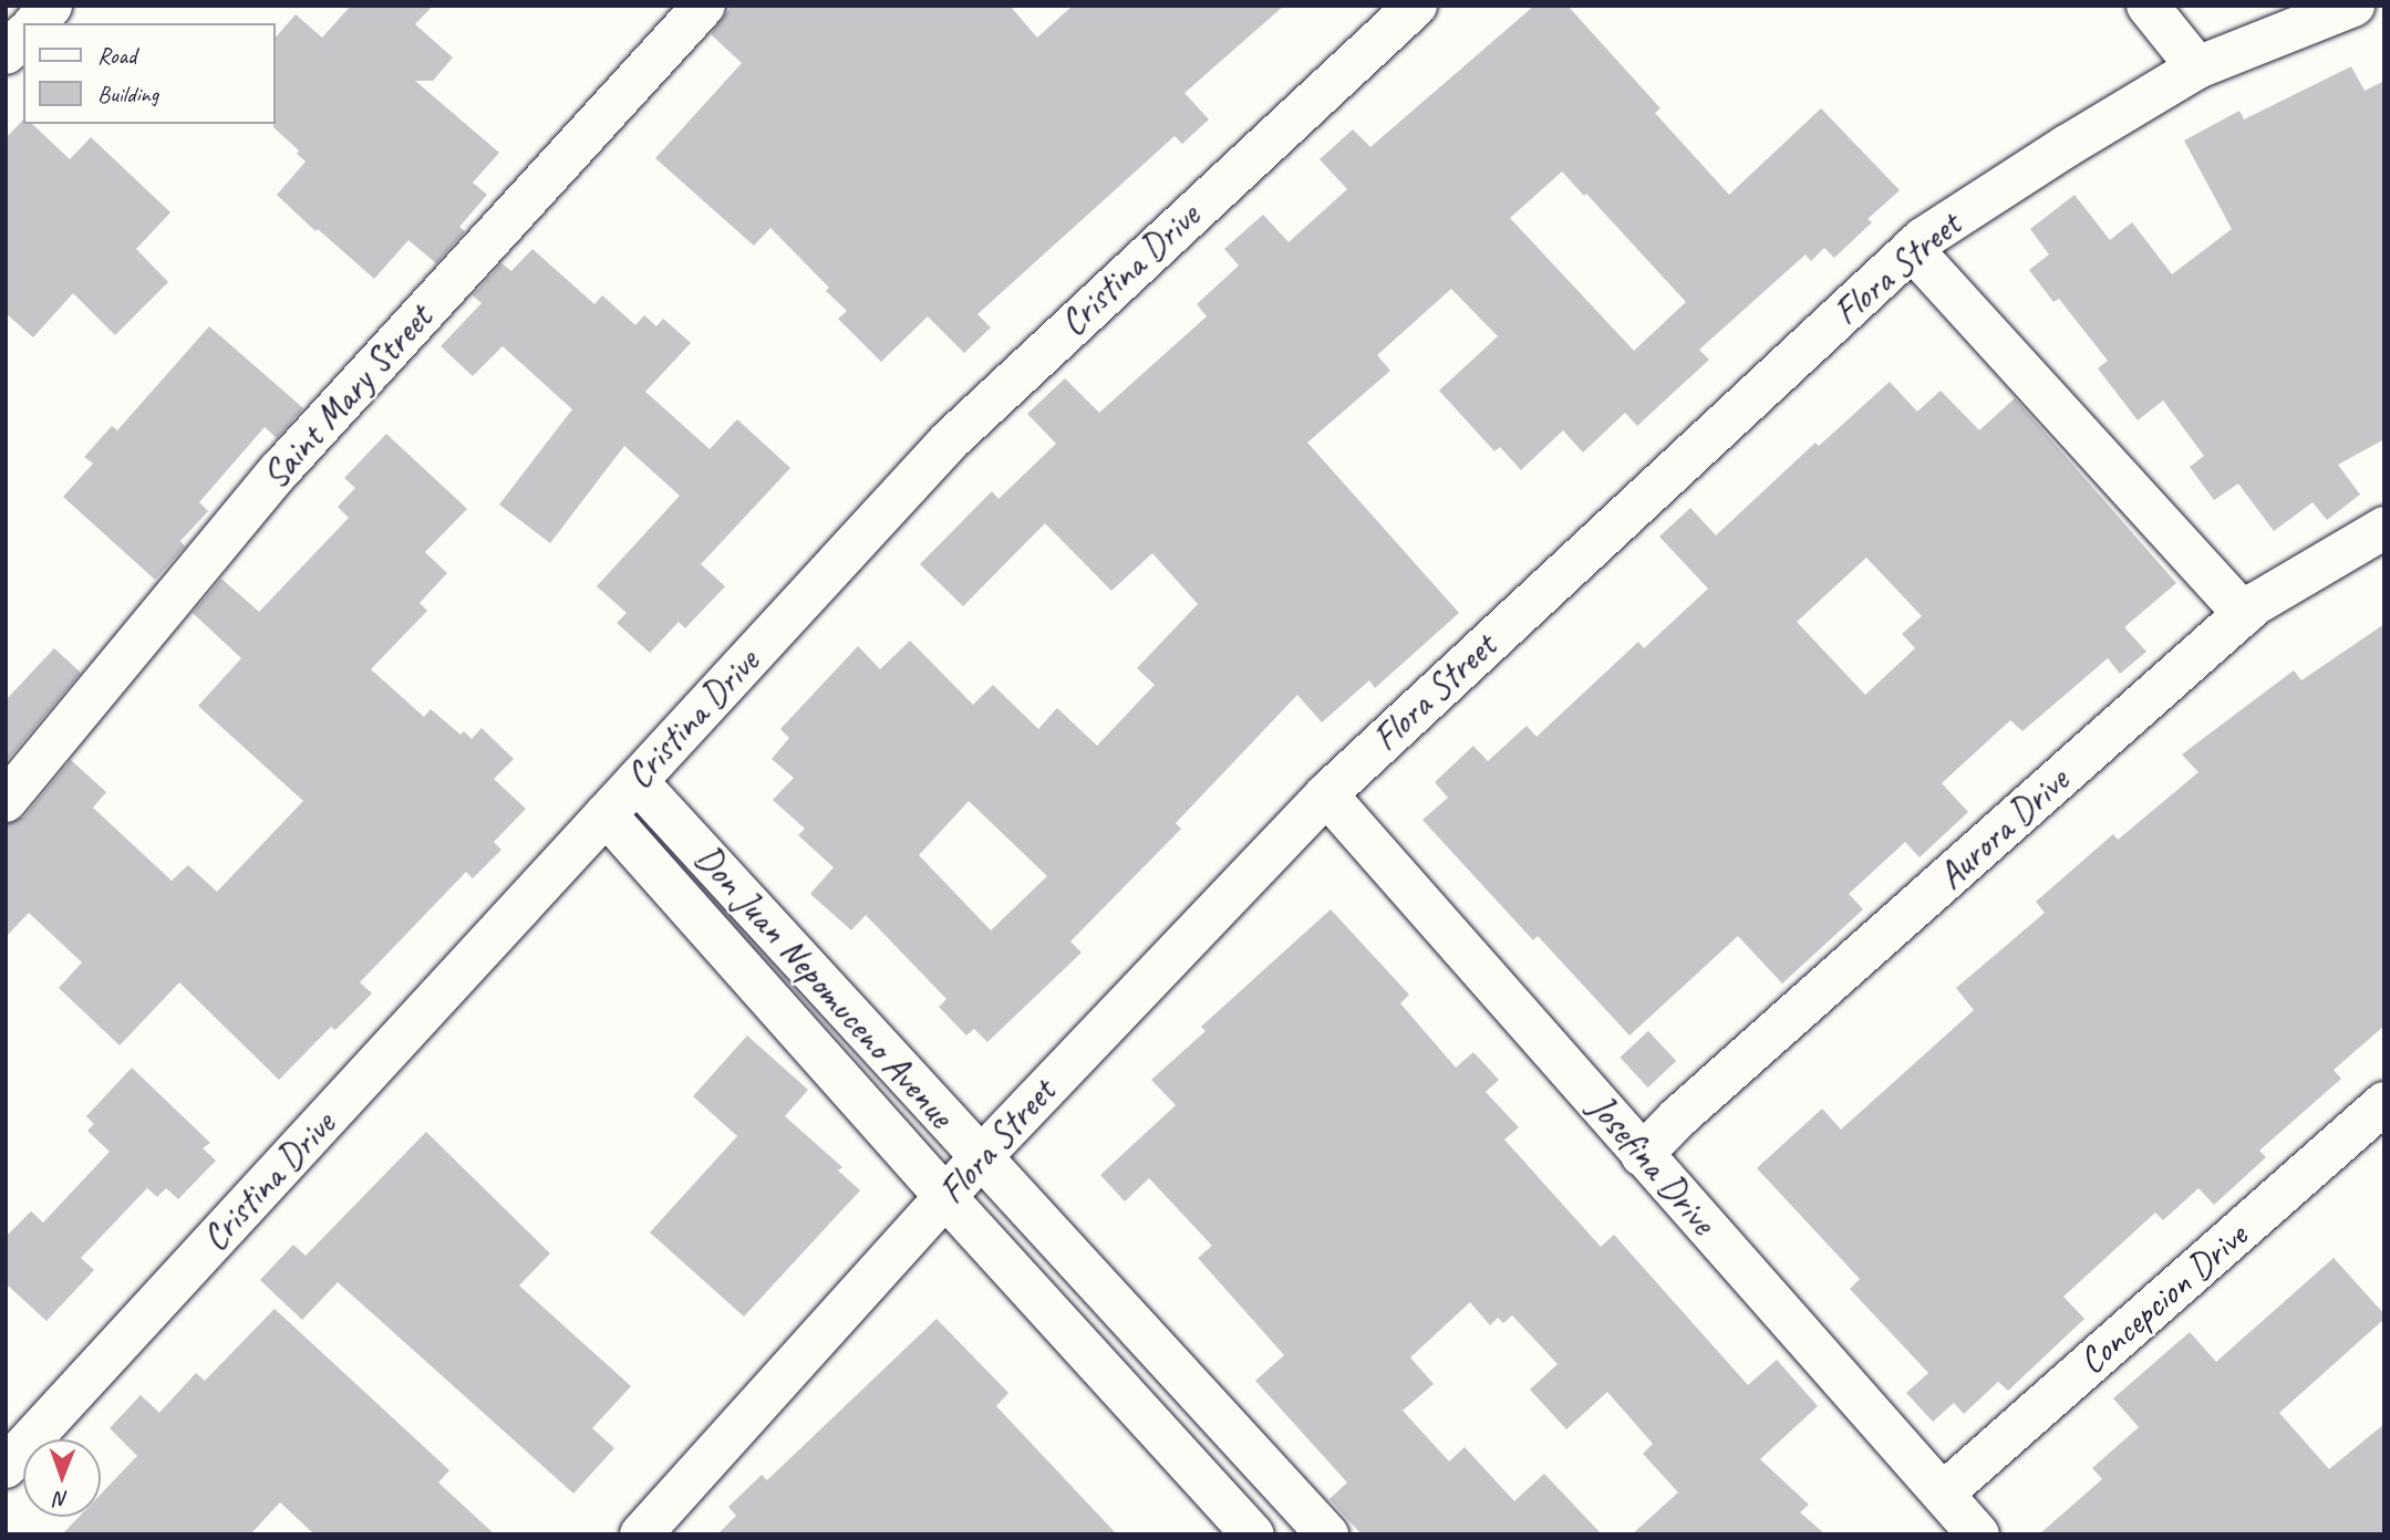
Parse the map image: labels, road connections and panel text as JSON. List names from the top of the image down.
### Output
{
  "streets": {
    "street": [
      "Flora Street",
      "Cristina Drive",
      "Saint Mary Street",
      "Aurora Drive",
      "Don Juan Nepomuceno Avenue",
      "Josefina Drive",
      "Concepcion Drive"
    ]
  },
  "crossings": [
    ["Flora Street", "Don Juan Nepomuceno Avenue"],
    ["Flora Street", "Josefina Drive"],
    ["Cristina Drive", "Don Juan Nepomuceno Avenue"],
    ["Aurora Drive", "Josefina Drive"],
    ["Josefina Drive", "Concepcion Drive"]
  ],
  "legend": ["Road", "Building"],
  "north": "bottom"
}
